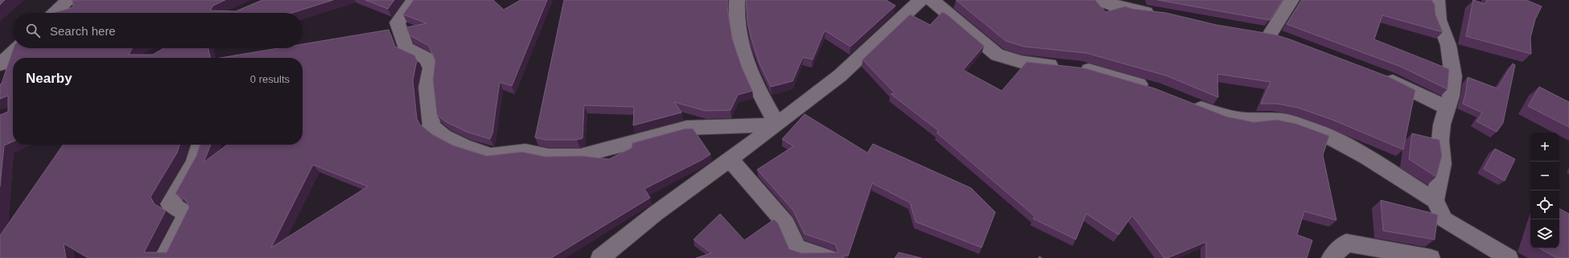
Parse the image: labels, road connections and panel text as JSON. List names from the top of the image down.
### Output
{
  "page": {
    "search": "Search here",
    "heading": ["Nearby", "0 results"],
    "map_buttons": ["+", "−"]
  }
}
